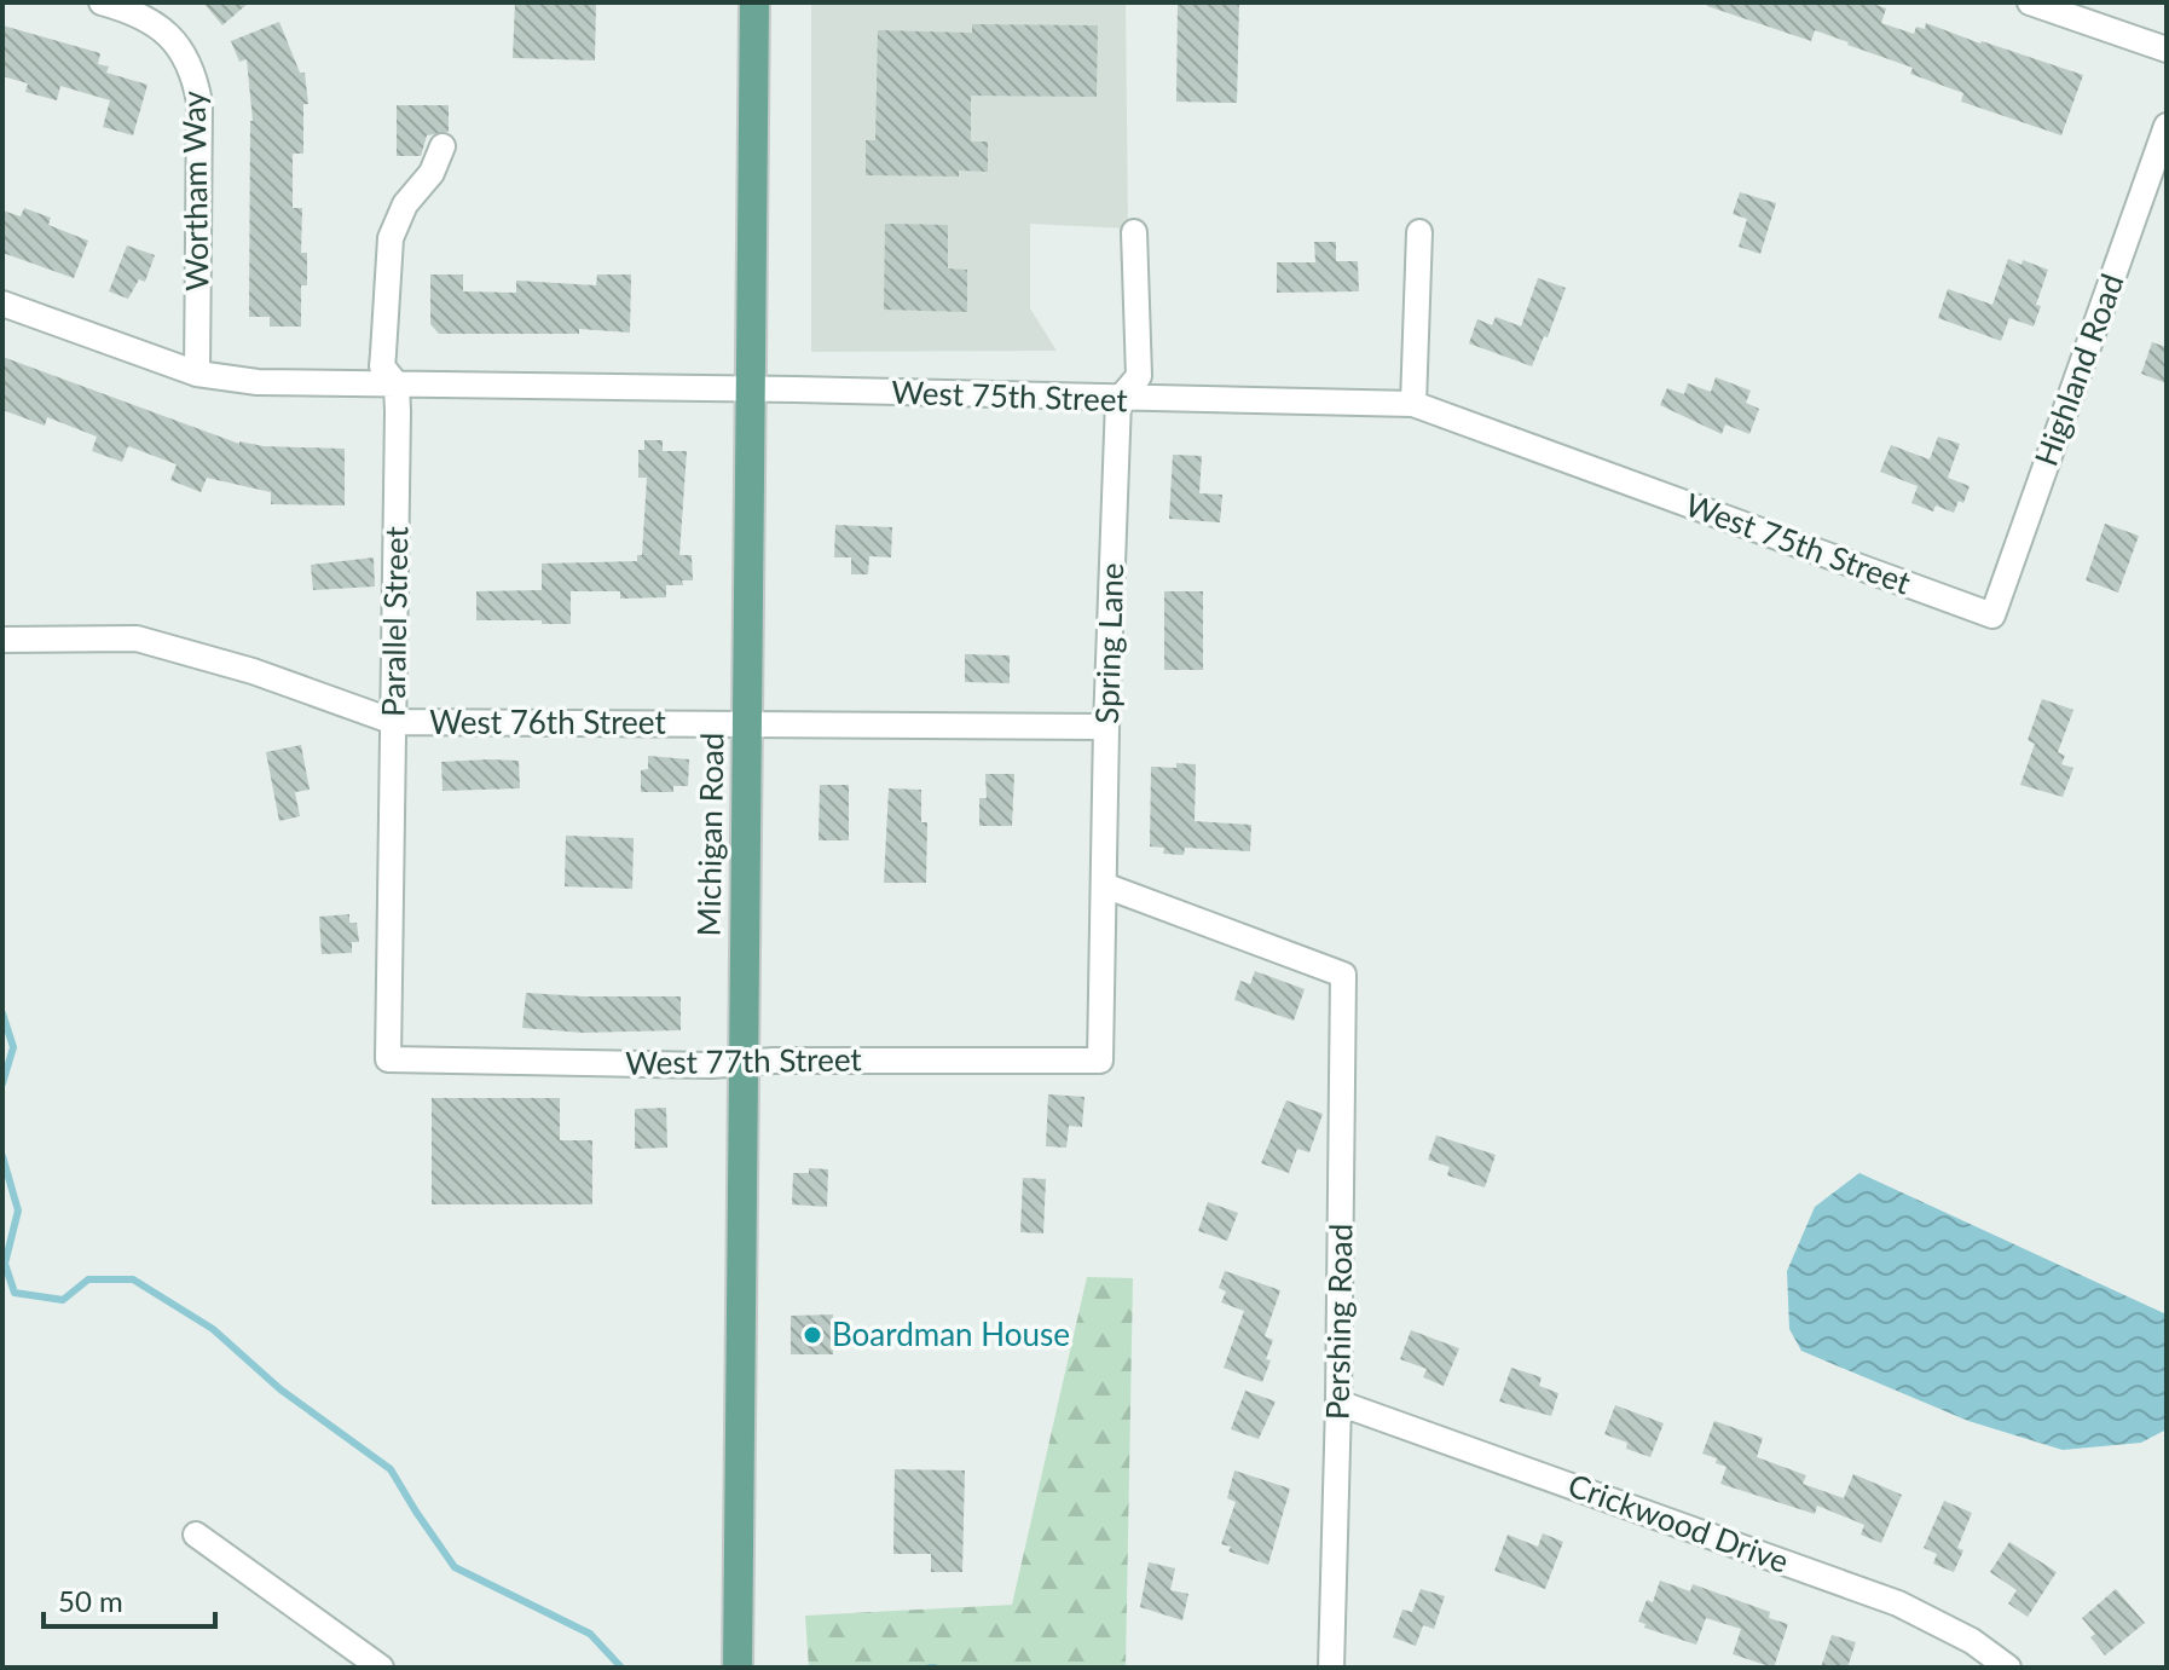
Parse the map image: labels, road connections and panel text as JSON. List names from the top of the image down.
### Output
{
  "streets": {
    "main road": ["Michigan Road"],
    "street": [
      "Wortham Way",
      "Highland Road",
      "West 75th Street",
      "Parallel Street",
      "Spring Lane",
      "West 76th Street",
      "West 77th Street",
      "Pershing Road",
      "Crickwood Drive"
    ]
  },
  "crossings": [
    ["Wortham Way", "West 75th Street"],
    ["Highland Road", "West 75th Street"],
    ["West 75th Street", "Parallel Street"],
    ["West 75th Street", "Spring Lane"],
    ["West 75th Street", "Michigan Road"],
    ["Parallel Street", "West 76th Street"],
    ["Parallel Street", "West 77th Street"],
    ["Spring Lane", "West 76th Street"],
    ["Spring Lane", "West 77th Street"],
    ["Spring Lane", "Pershing Road"],
    ["West 76th Street", "Michigan Road"],
    ["Michigan Road", "West 77th Street"],
    ["Pershing Road", "Crickwood Drive"]
  ],
  "places": ["Boardman House"],
  "scale_bar": "50 m"
}
